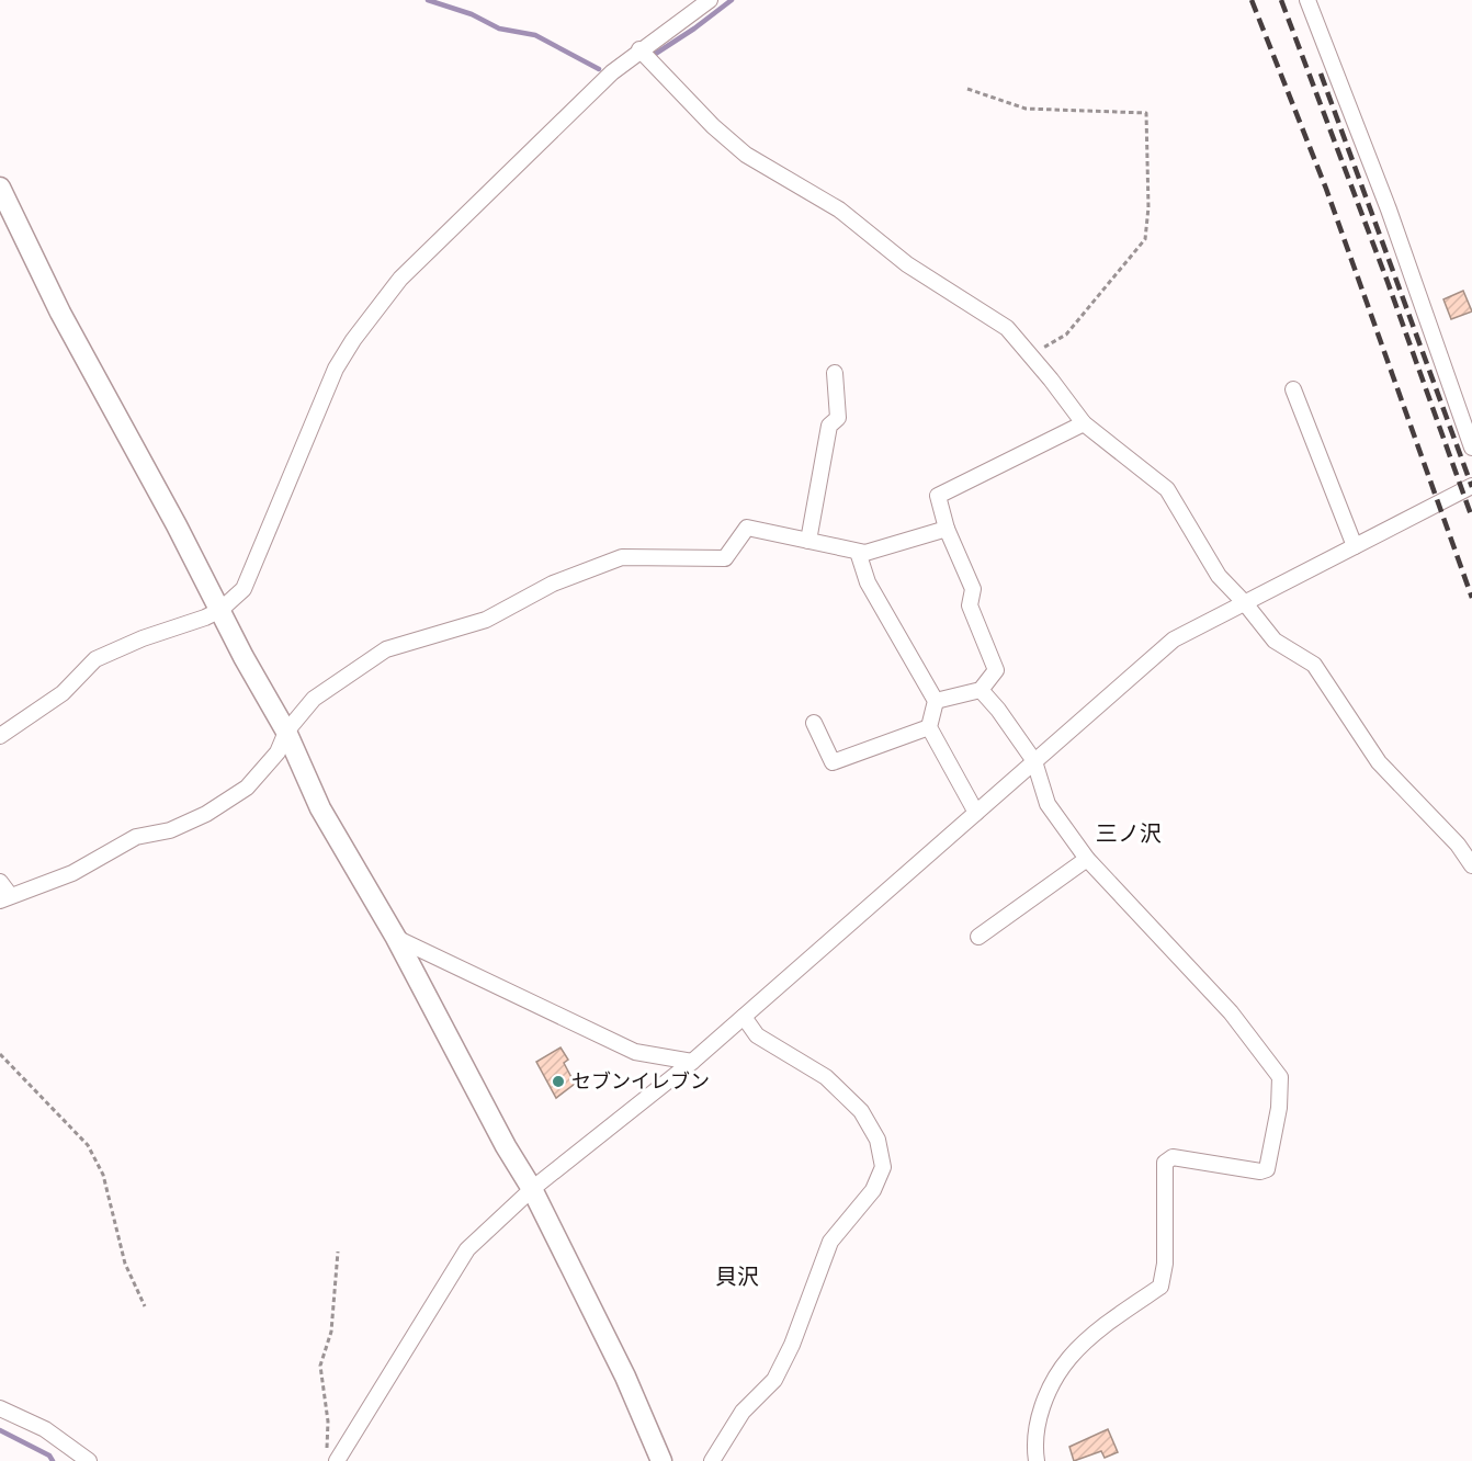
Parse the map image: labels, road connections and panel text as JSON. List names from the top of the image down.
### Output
{
  "districts": ["三ノ沢", "貝沢"],
  "places": ["セブンイレブン"]
}
